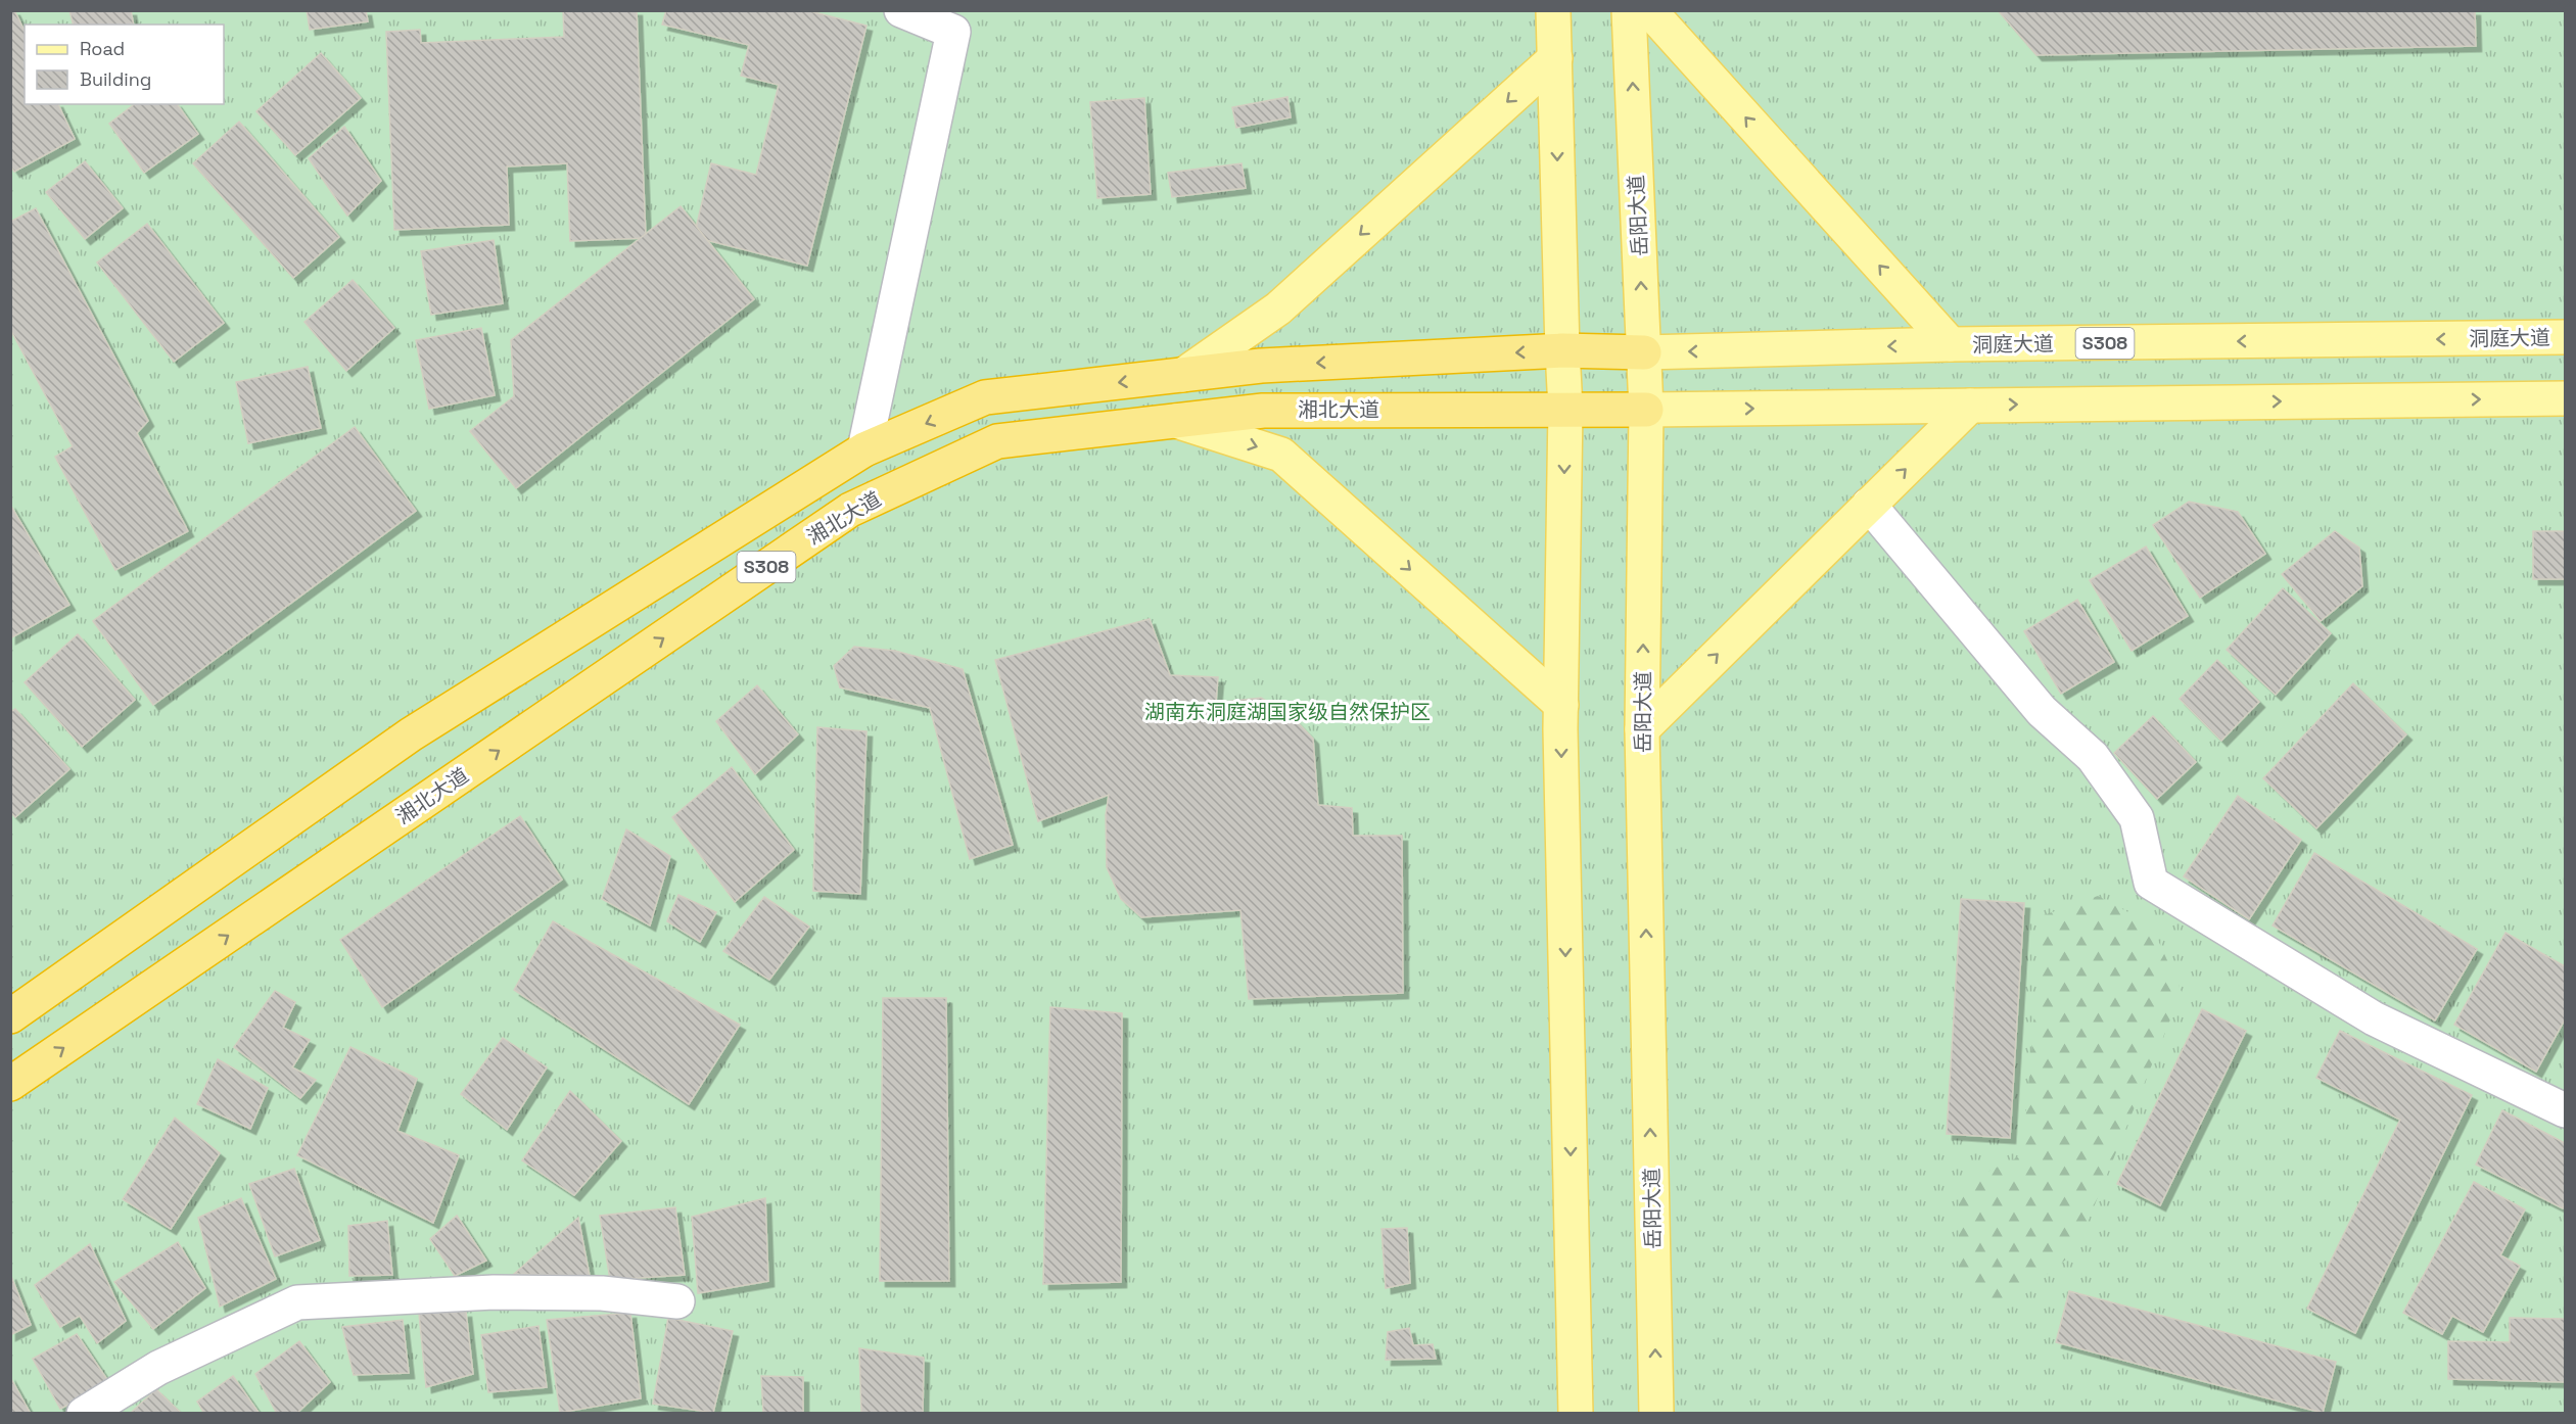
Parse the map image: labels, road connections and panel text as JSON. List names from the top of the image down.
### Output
{
  "streets": {
    "highway": ["S308", "湘北大道"],
    "main road": ["岳阳大道", "洞庭大道"]
  },
  "crossings": [
    ["岳阳大道", "洞庭大道"],
    ["岳阳大道", "S308"],
    ["岳阳大道", "湘北大道"],
    ["洞庭大道", "S308"],
    ["S308", "湘北大道"]
  ],
  "parks": ["湖南东洞庭湖国家级自然保护区"],
  "legend": ["Road", "Building"]
}
